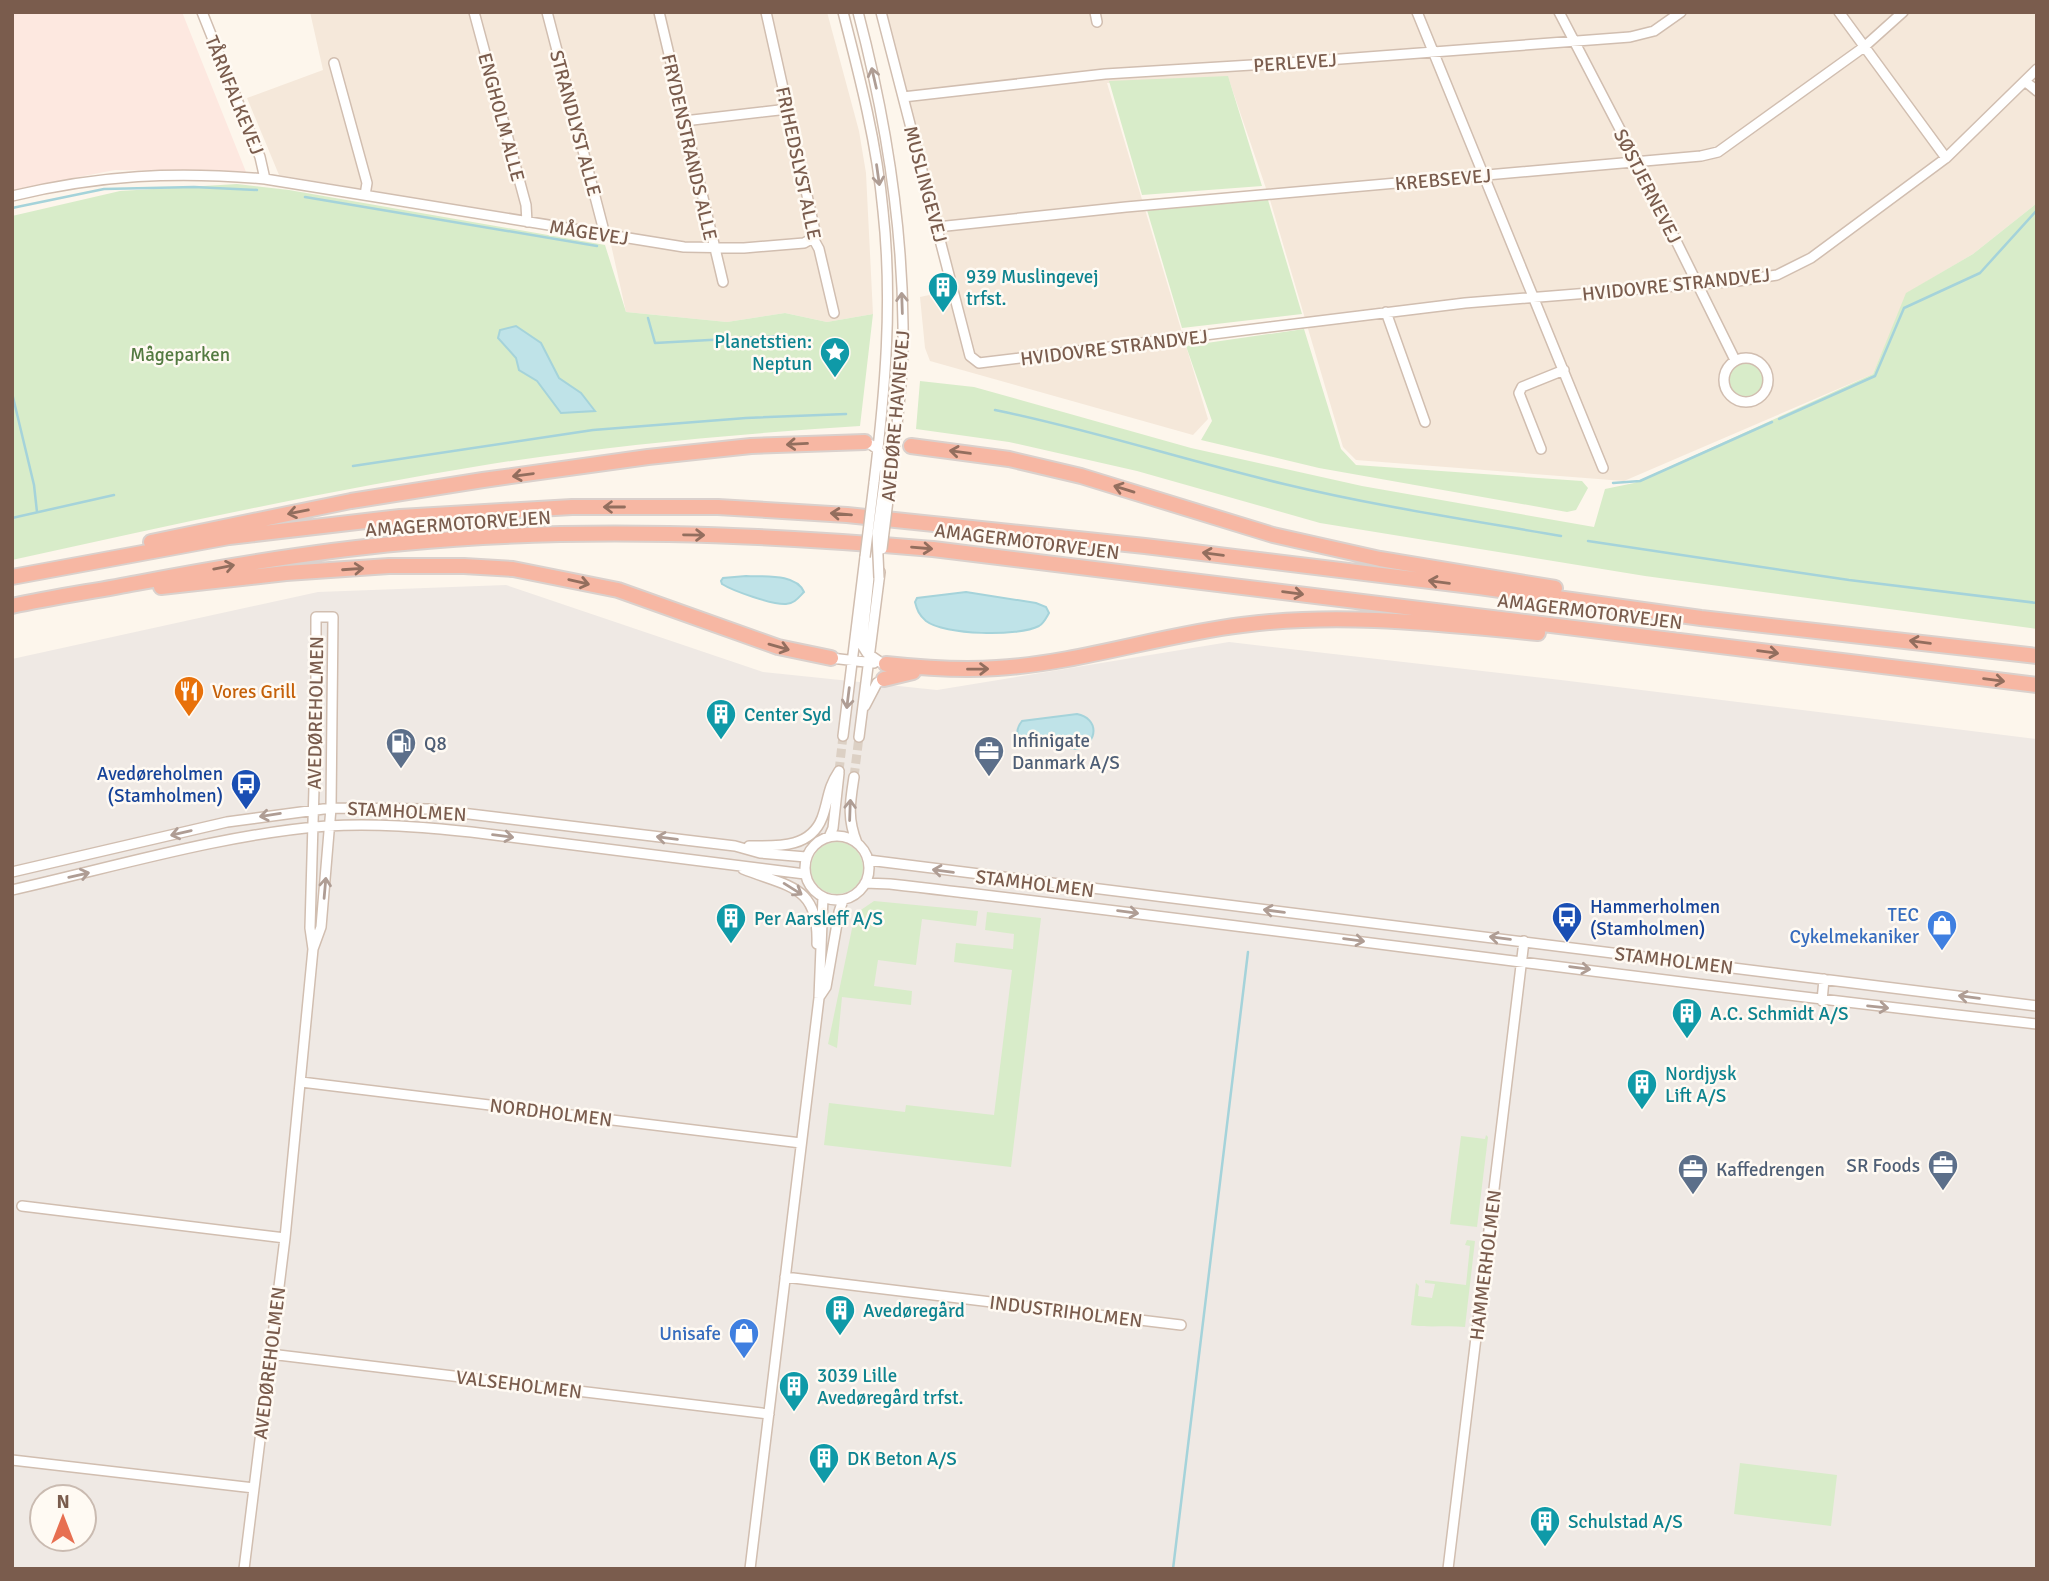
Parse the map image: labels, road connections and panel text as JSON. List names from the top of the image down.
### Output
{
  "streets": {
    "highway": ["AMAGERMOTORVEJEN"],
    "street": [
      "PERLEVEJ",
      "TÅRNFALKEVEJ",
      "ENGHOLM ALLE",
      "STRANDLYST ALLE",
      "FRYDENSTRANDS ALLE",
      "FRIHEDSLYST ALLE",
      "KREBSEVEJ",
      "MUSLINGEVEJ",
      "SØSTJERNEVEJ",
      "MÅGEVEJ",
      "HVIDOVRE STRANDVEJ",
      "AVEDØRE HAVNEVEJ",
      "AVEDØREHOLMEN",
      "STAMHOLMEN",
      "NORDHOLMEN",
      "HAMMERHOLMEN",
      "INDUSTRIHOLMEN",
      "VALSEHOLMEN"
    ]
  },
  "crossings": [
    ["PERLEVEJ", "MUSLINGEVEJ"],
    ["PERLEVEJ", "SØSTJERNEVEJ"],
    ["TÅRNFALKEVEJ", "MÅGEVEJ"],
    ["ENGHOLM ALLE", "MÅGEVEJ"],
    ["STRANDLYST ALLE", "MÅGEVEJ"],
    ["FRYDENSTRANDS ALLE", "MÅGEVEJ"],
    ["FRIHEDSLYST ALLE", "MÅGEVEJ"],
    ["KREBSEVEJ", "MUSLINGEVEJ"],
    ["KREBSEVEJ", "SØSTJERNEVEJ"],
    ["MUSLINGEVEJ", "HVIDOVRE STRANDVEJ"],
    ["SØSTJERNEVEJ", "HVIDOVRE STRANDVEJ"],
    ["AVEDØREHOLMEN", "STAMHOLMEN"],
    ["AVEDØREHOLMEN", "NORDHOLMEN"],
    ["AVEDØREHOLMEN", "VALSEHOLMEN"],
    ["STAMHOLMEN", "HAMMERHOLMEN"]
  ],
  "parks": ["Mågeparken"],
  "places": {
    "building": [
      "939 Muslingevej trfst.",
      "Center Syd",
      "Per Aarsleff A/S",
      "A.C. Schmidt A/S",
      "Nordjysk Lift A/S",
      "Avedøregård",
      "3039 Lille Avedøregård trfst.",
      "DK Beton A/S",
      "Schulstad A/S"
    ],
    "place": ["Planetstien: Neptun"],
    "restaurant": ["Vores Grill"],
    "fuel station": ["Q8"],
    "office": ["Infinigate Danmark A/S", "SR Foods", "Kaffedrengen"],
    "bus stop": ["Avedøreholmen (Stamholmen)", "Hammerholmen (Stamholmen)"],
    "shop": ["TEC Cykelmekaniker", "Unisafe"]
  },
  "north": "top"
}
